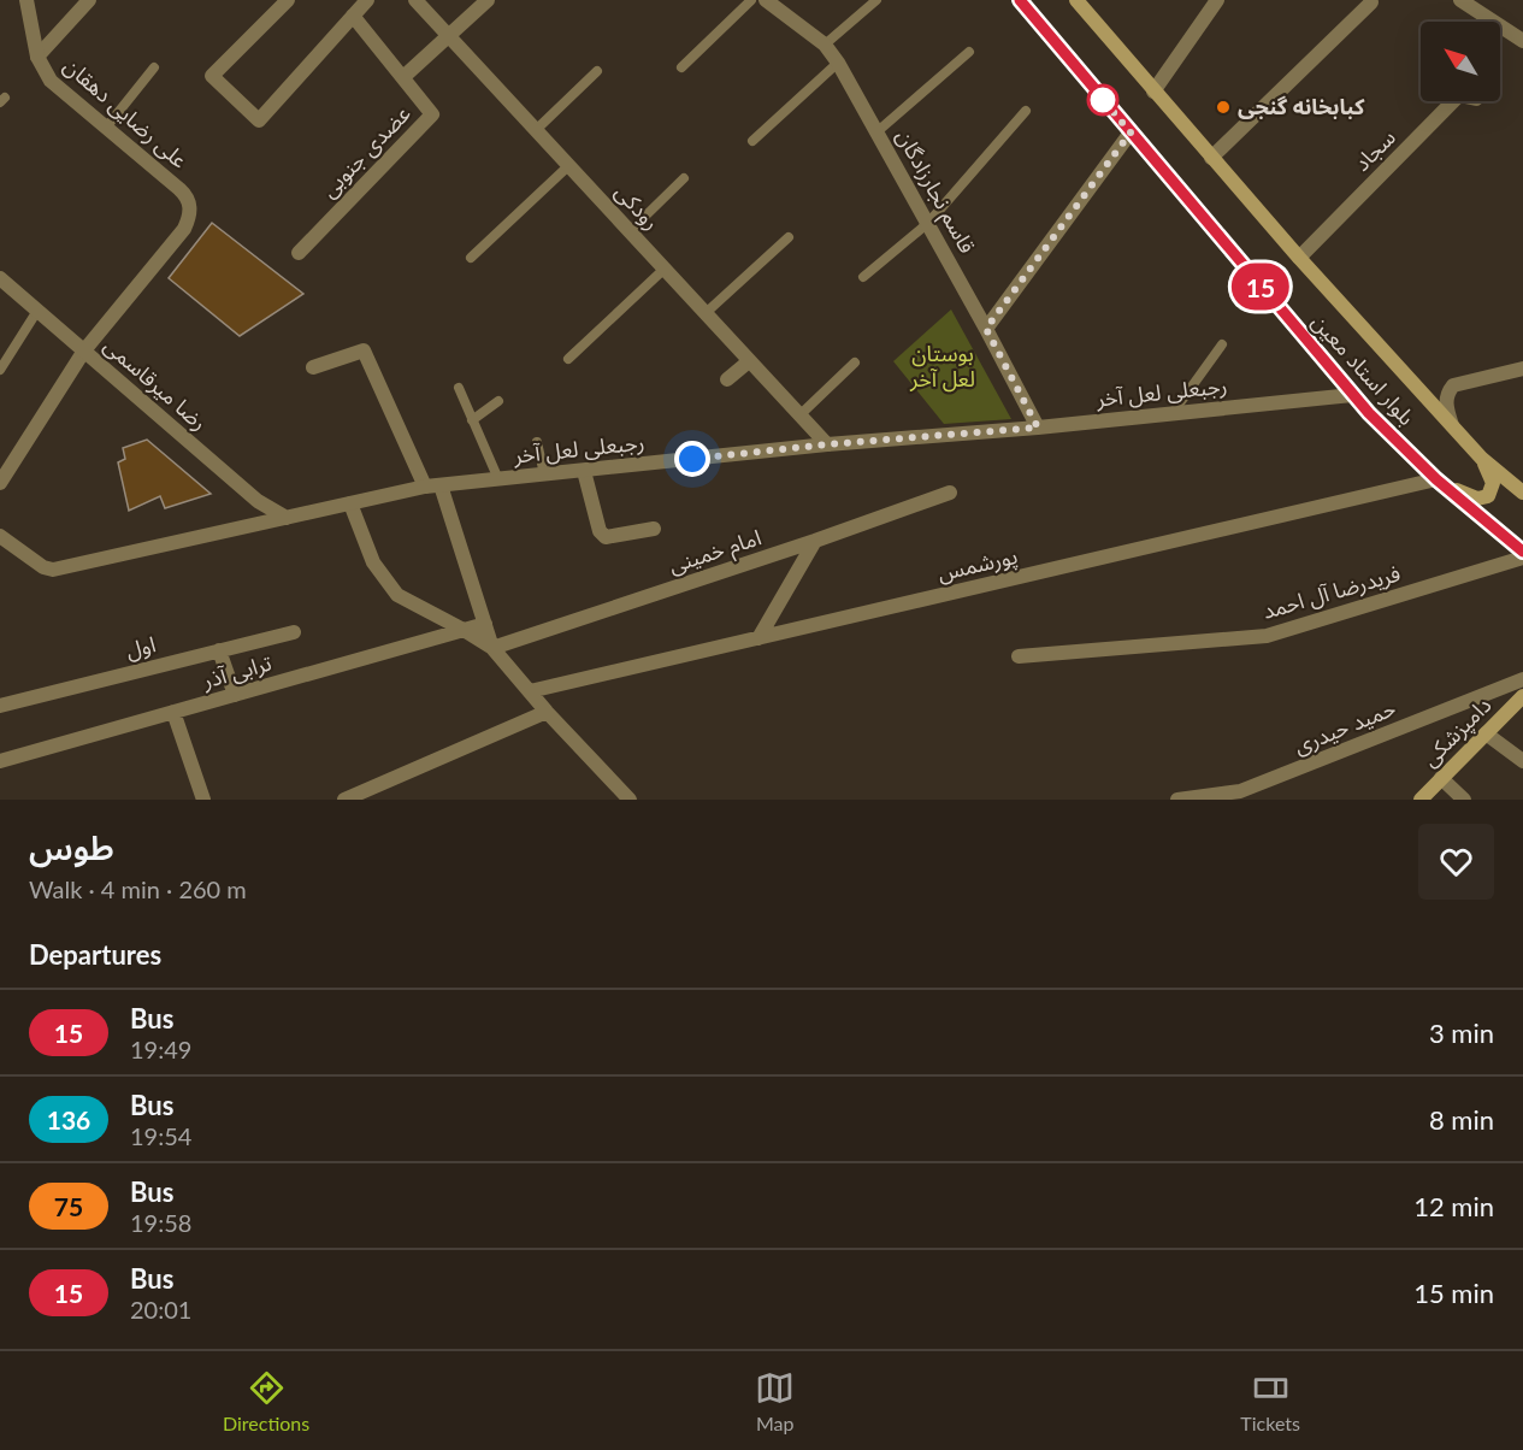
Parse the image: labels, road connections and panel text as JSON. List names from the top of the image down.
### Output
{
  "streets": {
    "main road": ["بلوار استاد معین", "دامپزشکی"],
    "street": [
      "علی رضایی دهقان",
      "سجاد",
      "عضدی جنوبی",
      "قاسم نجارزادگان",
      "رودکی",
      "رضا میرقاسمی",
      "رجبعلی لعل آخر",
      "امام خمینی",
      "پورشمس",
      "فریدرضا آل احمد",
      "اول",
      "ترابی آذر",
      "حمید حیدری"
    ]
  },
  "crossings": [
    ["علی رضایی دهقان", "رضا میرقاسمی"],
    ["سجاد", "بلوار استاد معین"],
    ["قاسم نجارزادگان", "رجبعلی لعل آخر"],
    ["رودکی", "رجبعلی لعل آخر"],
    ["بلوار استاد معین", "رجبعلی لعل آخر"],
    ["بلوار استاد معین", "پورشمس"],
    ["بلوار استاد معین", "فریدرضا آل احمد"],
    ["رضا میرقاسمی", "رجبعلی لعل آخر"]
  ],
  "parks": ["بوستان لعل آخر"],
  "places": ["کبابخانه گنجی"],
  "lines": ["bus line 15"],
  "north": "top left",
  "page": {
    "on_map": "15",
    "heading": [
      ["طوس", "Walk · 4 min · 260 m"],
      "Departures"
    ],
    "list": [
      {
        "mark": "15",
        "name": "Bus",
        "note": "19:49",
        "value": "3 min"
      },
      {
        "mark": "136",
        "name": "Bus",
        "note": "19:54",
        "value": "8 min"
      },
      {
        "mark": "75",
        "name": "Bus",
        "note": "19:58",
        "value": "12 min"
      },
      {
        "mark": "15",
        "name": "Bus",
        "note": "20:01",
        "value": "15 min"
      }
    ],
    "tabs": ["Directions", "Map", "Tickets"]
  }
}
